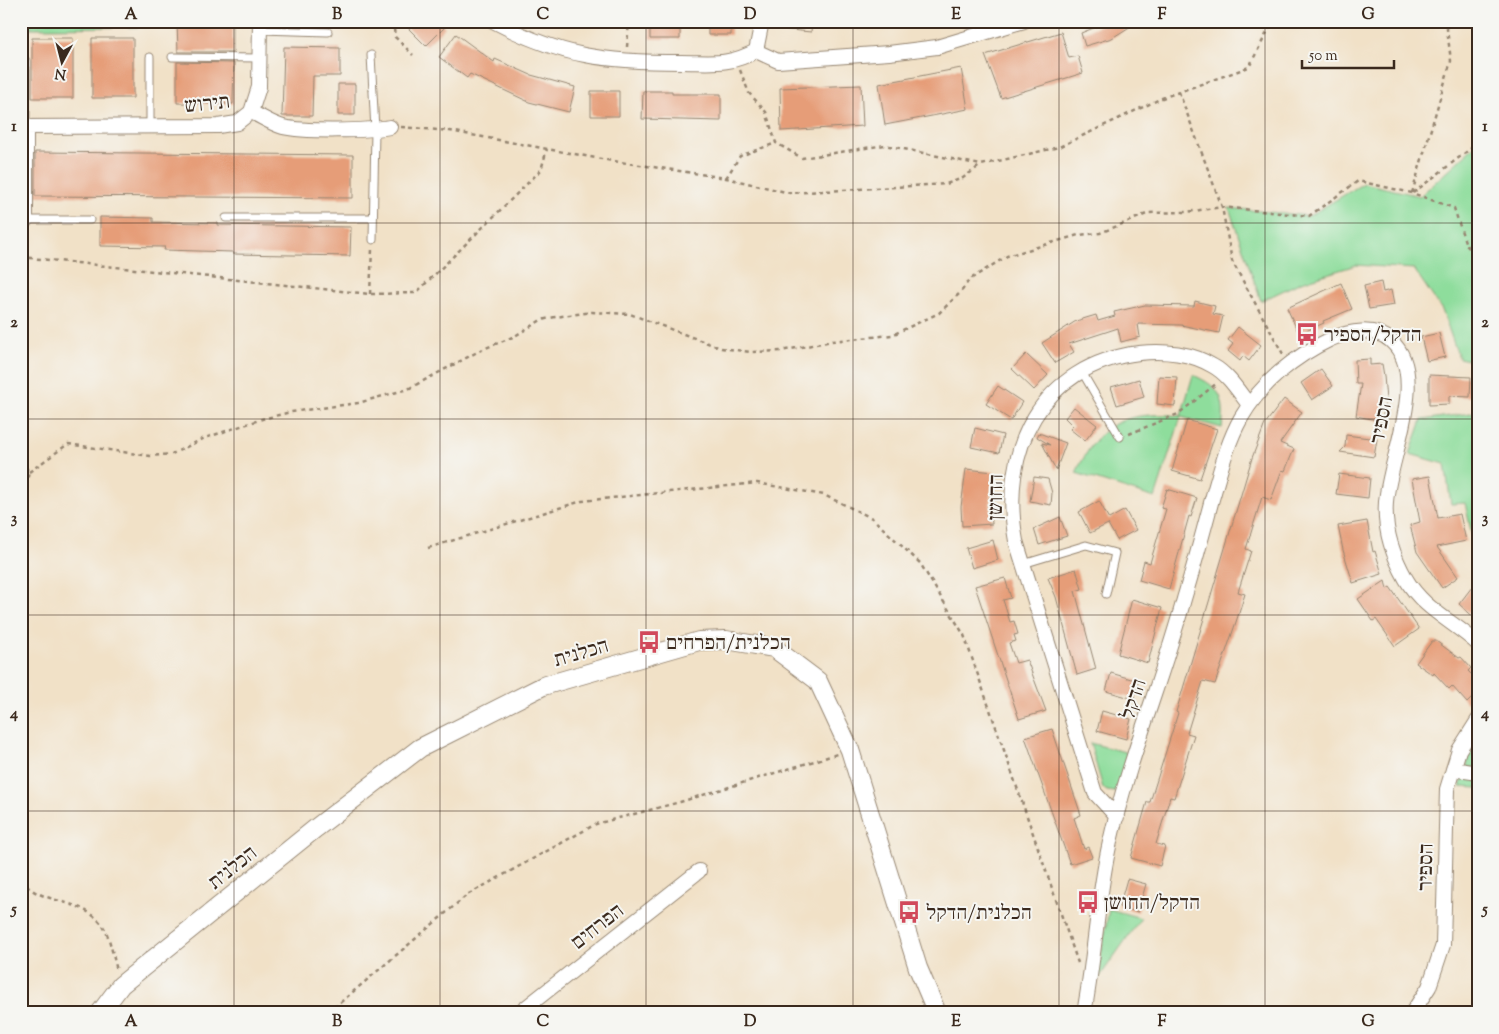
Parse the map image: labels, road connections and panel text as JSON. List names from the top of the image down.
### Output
{
  "streets": {
    "street": [
      "תירוש",
      "הספיר",
      "החושן",
      "הכלנית",
      "הדקל",
      "הפרחים"
    ]
  },
  "crossings": [
    ["הספיר", "החושן"],
    ["הספיר", "הדקל"],
    ["החושן", "הדקל"]
  ],
  "places": {
    "bus stop": [
      "הדקל/הספיר",
      "הכלנית/הפרחים",
      "הדקל/החושן",
      "הכלנית/הדקל"
    ]
  },
  "scale_bar": "50 m",
  "north": "bottom",
  "grid": {
    "columns": [
      "A",
      "B",
      "C",
      "D",
      "E",
      "F",
      "G"
    ],
    "rows": [
      "1",
      "2",
      "3",
      "4",
      "5"
    ]
  }
}
